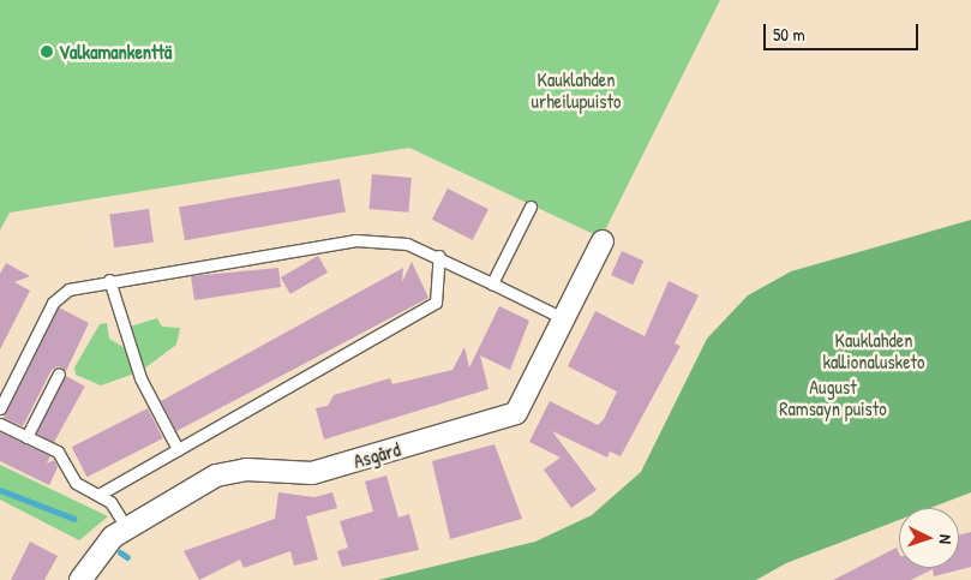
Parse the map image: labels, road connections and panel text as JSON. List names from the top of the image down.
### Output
{
  "streets": {
    "street": ["Asgård"]
  },
  "parks": ["Kauklahden urheilupuisto", "Kauklahden kallionalusketo", "August Ramsayn puisto"],
  "places": ["Valkamankenttä"],
  "scale_bar": "50 m",
  "north": "right"
}
